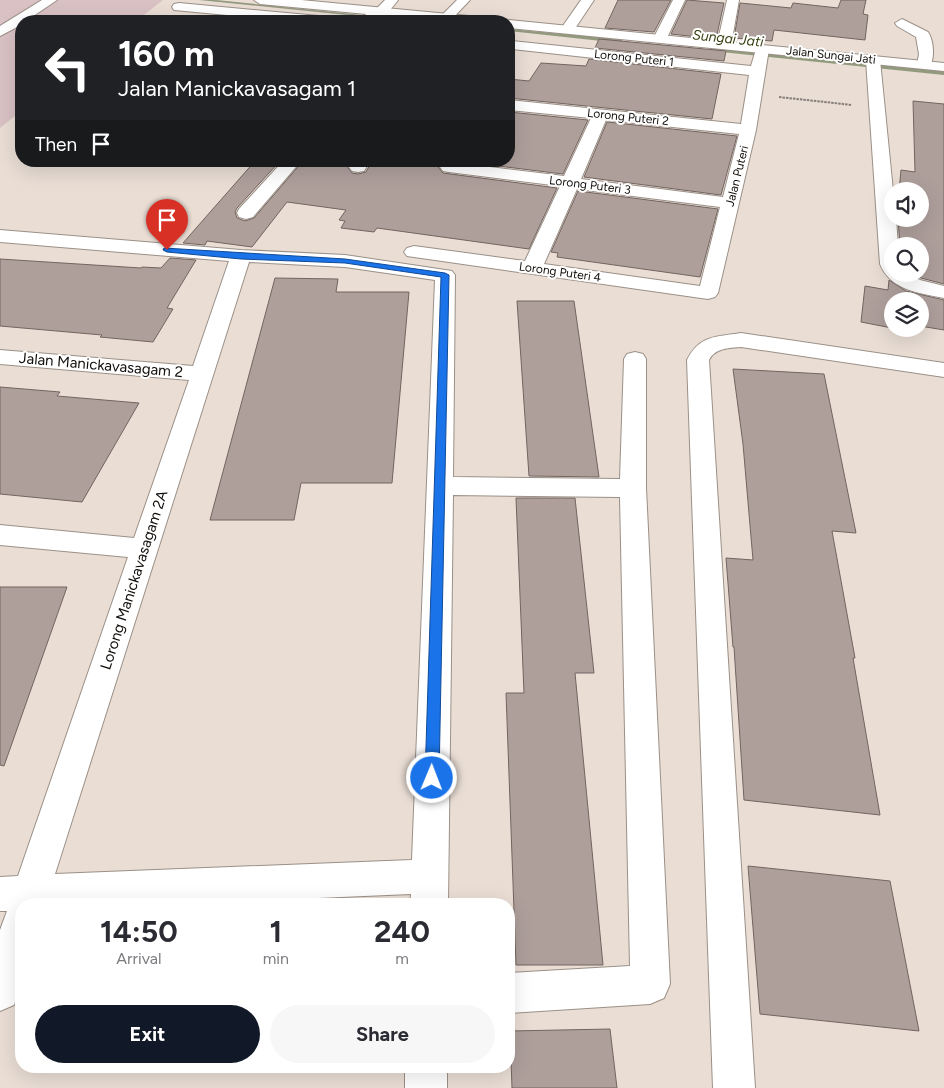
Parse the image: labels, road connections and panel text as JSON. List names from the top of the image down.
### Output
{
  "streets": {
    "street": [
      "Jalan Sungai Jati",
      "Lorong Puteri 1",
      "Lorong Puteri 2",
      "Jalan Puteri",
      "Lorong Puteri 3",
      "Lorong Puteri 4",
      "Jalan Manickavasagam 2",
      "Lorong Manickavasagam 2A"
    ]
  },
  "crossings": [
    ["Jalan Sungai Jati", "Lorong Puteri 1"],
    ["Jalan Sungai Jati", "Jalan Puteri"],
    ["Lorong Puteri 1", "Jalan Puteri"],
    ["Lorong Puteri 2", "Jalan Puteri"],
    ["Jalan Puteri", "Lorong Puteri 3"],
    ["Jalan Puteri", "Lorong Puteri 4"],
    ["Jalan Manickavasagam 2", "Lorong Manickavasagam 2A"]
  ],
  "water": ["Sungai Jati"],
  "page": {
    "turn": ["160 m", "Jalan Manickavasagam 1"],
    "then": "Then",
    "eta": [
      "14:50",
      "Arrival",
      "1",
      "min",
      "240",
      "m"
    ],
    "buttons": ["Exit", "Share"]
  }
}
